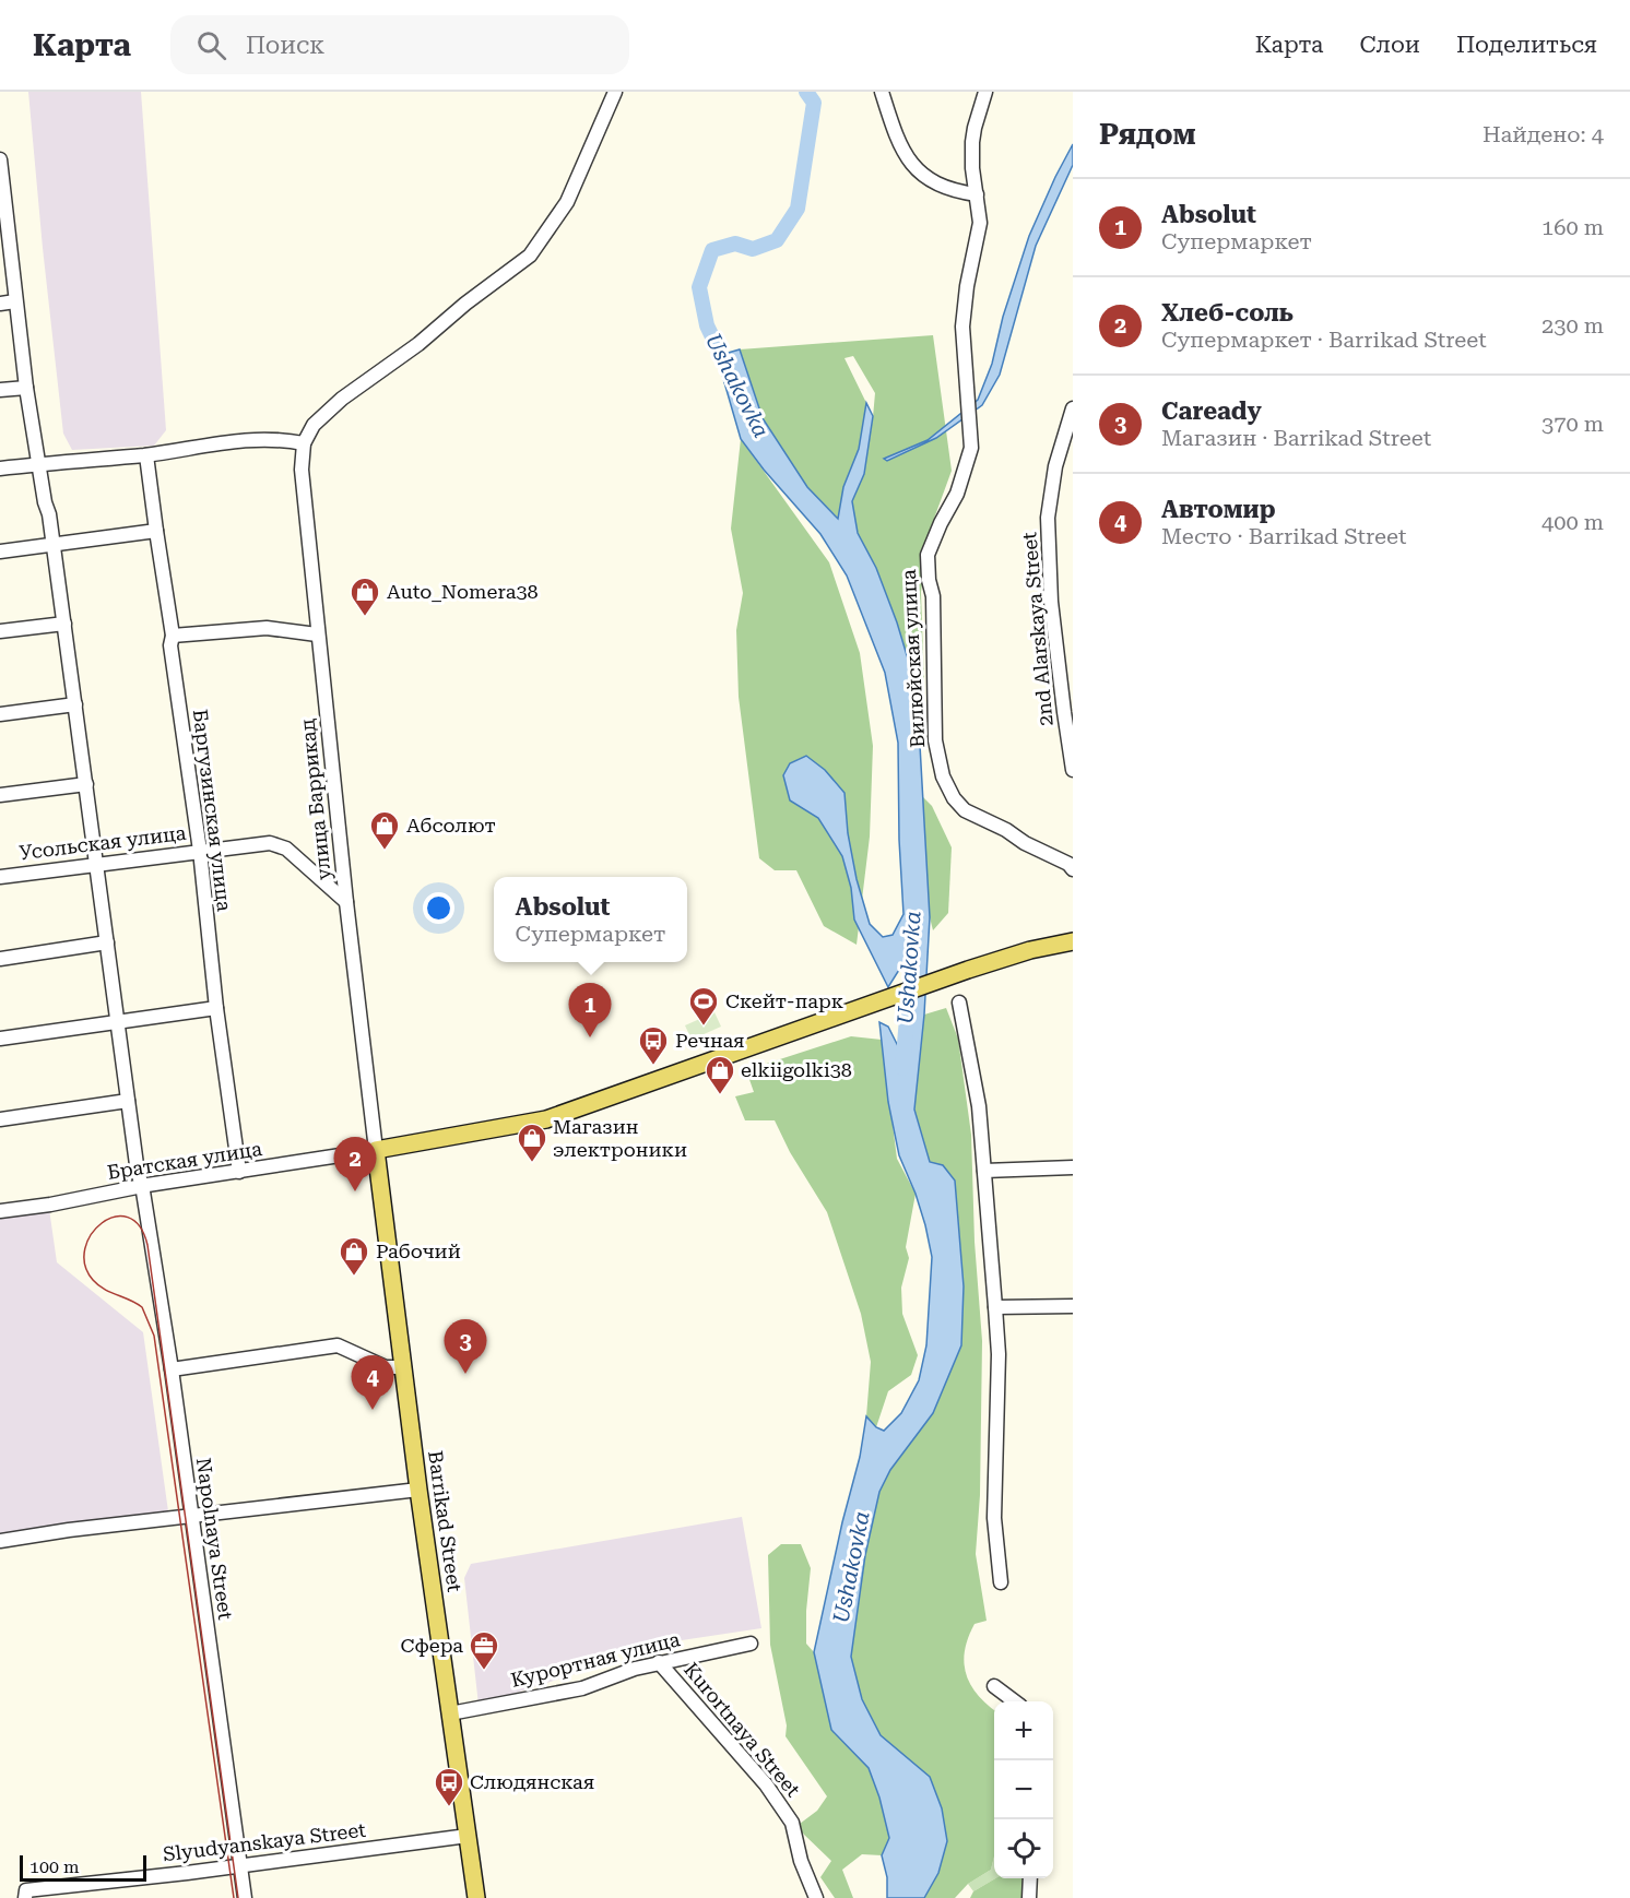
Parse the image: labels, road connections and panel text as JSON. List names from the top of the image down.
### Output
{
  "streets": {
    "main road": ["Barrikad Street"],
    "street": [
      "2nd Alarskaya Street",
      "Вилюйская улица",
      "улица Баррикад",
      "Баргузинская улица",
      "Усольская улица",
      "Братская улица",
      "Napolnaya Street",
      "Курортная улица",
      "Kurortnaya Street",
      "Slyudyanskaya Street"
    ]
  },
  "crossings": [
    ["улица Баррикад", "Усольская улица"],
    ["улица Баррикад", "Братская улица"],
    ["улица Баррикад", "Barrikad Street"],
    ["Баргузинская улица", "Усольская улица"],
    ["Баргузинская улица", "Братская улица"],
    ["Усольская улица", "Napolnaya Street"],
    ["Братская улица", "Barrikad Street"],
    ["Братская улица", "Napolnaya Street"],
    ["Barrikad Street", "Курортная улица"],
    ["Barrikad Street", "Slyudyanskaya Street"],
    ["Napolnaya Street", "Slyudyanskaya Street"],
    ["Курортная улица", "Kurortnaya Street"]
  ],
  "water": ["Ushakovka"],
  "places": {
    "shop": [
      "Auto_Nomera38",
      "Абсолют",
      "elkiigolki38",
      "Магазин электроники",
      "Рабочий"
    ],
    "sports": ["Скейт-парк"],
    "bus stop": ["Речная", "Слюдянская"],
    "office": ["Сфера"]
  },
  "scale_bar": "100 m",
  "page": {
    "header": "Карта",
    "search": "Поиск",
    "nav": ["Карта", "Слои", "Поделиться"],
    "heading": ["Рядом", "Найдено: 4"],
    "list": [
      {
        "mark": "1",
        "name": "Absolut",
        "note": "Супермаркет",
        "value": "160 m"
      },
      {
        "mark": "2",
        "name": "Хлеб-соль",
        "note": "Супермаркет · Barrikad Street",
        "value": "230 m"
      },
      {
        "mark": "3",
        "name": "Caready",
        "note": "Магазин · Barrikad Street",
        "value": "370 m"
      },
      {
        "mark": "4",
        "name": "Автомир",
        "note": "Место · Barrikad Street",
        "value": "400 m"
      }
    ],
    "popup": ["Absolut", "Супермаркет"],
    "pins": [
      "1",
      "2",
      "3",
      "4"
    ],
    "map_buttons": ["+", "−"],
    "scale": "100 m"
  }
}
